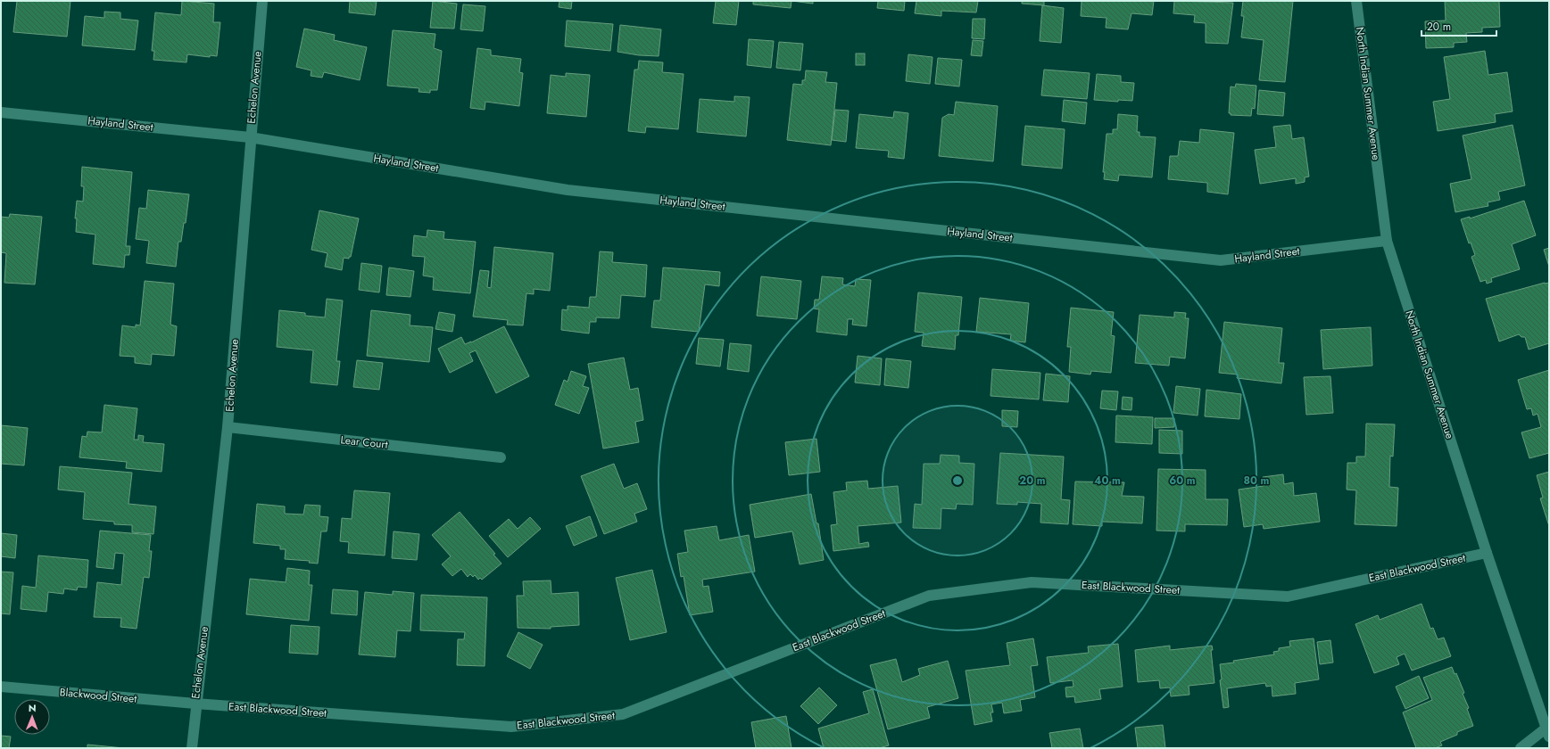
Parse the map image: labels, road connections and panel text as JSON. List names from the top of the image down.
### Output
{
  "streets": {
    "street": [
      "Echelon Avenue",
      "North Indian Summer Avenue",
      "Hayland Street",
      "Lear Court",
      "East Blackwood Street",
      "Blackwood Street"
    ]
  },
  "crossings": [
    ["Echelon Avenue", "Hayland Street"],
    ["Echelon Avenue", "Lear Court"],
    ["Echelon Avenue", "East Blackwood Street"],
    ["Echelon Avenue", "Blackwood Street"],
    ["North Indian Summer Avenue", "Hayland Street"],
    ["North Indian Summer Avenue", "East Blackwood Street"],
    ["East Blackwood Street", "Blackwood Street"]
  ],
  "scale_bar": "20 m",
  "north": "top",
  "rings": [
    "20 m",
    "40 m",
    "60 m",
    "80 m"
  ]
}
